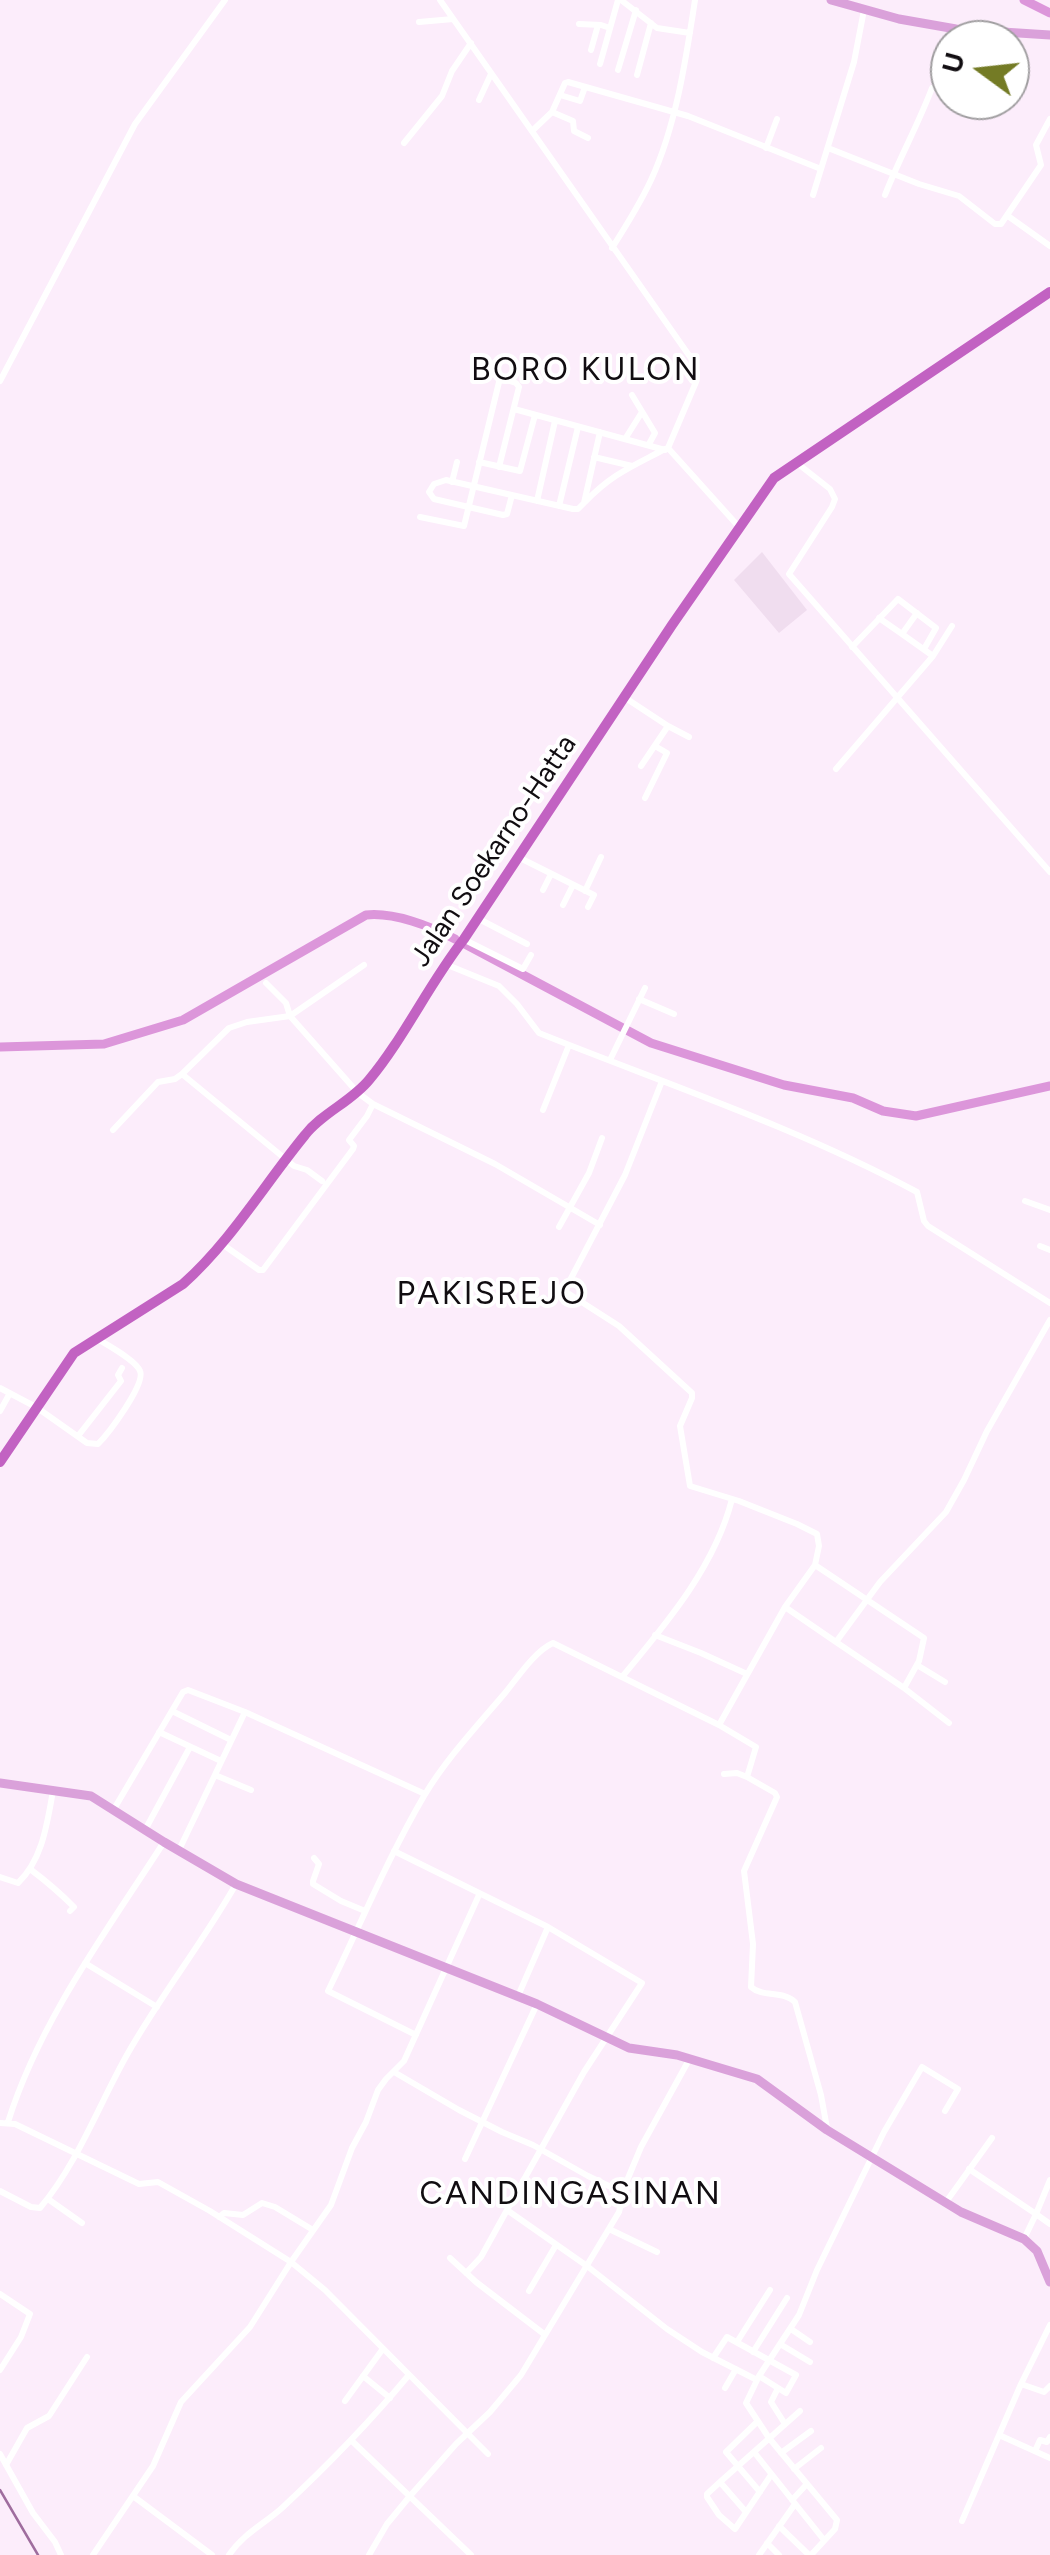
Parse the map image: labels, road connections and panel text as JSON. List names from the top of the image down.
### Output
{
  "streets": {
    "highway": ["Jalan Soekarno-Hatta"]
  },
  "districts": ["BORO KULON", "PAKISREJO", "CANDINGASINAN"],
  "north": "left"
}
